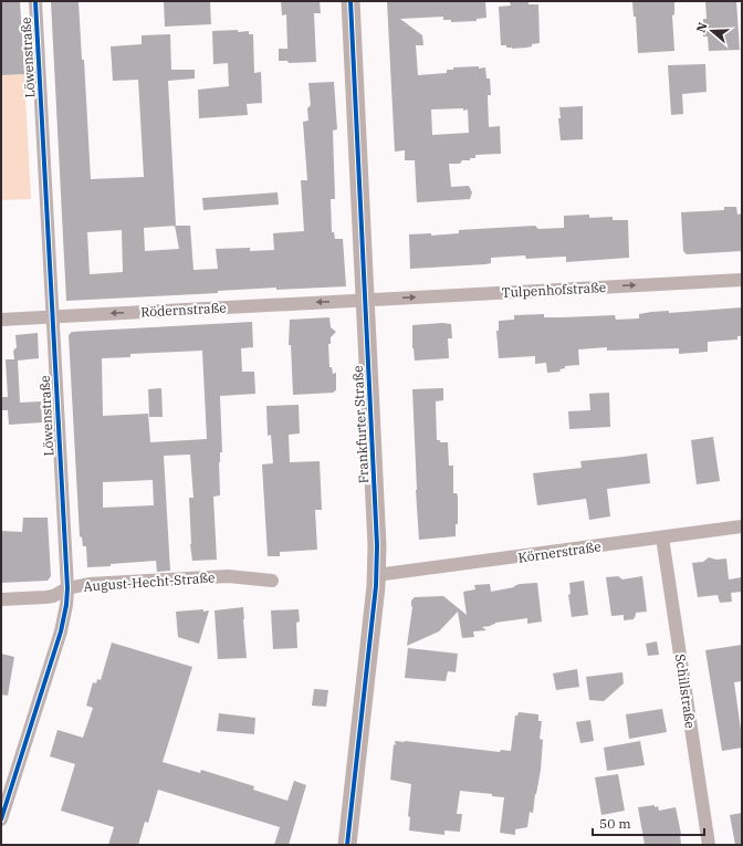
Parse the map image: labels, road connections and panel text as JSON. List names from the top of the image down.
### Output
{
  "streets": {
    "main road": ["Frankfurter Straße"],
    "street": [
      "Löwenstraße",
      "Tulpenhofstraße",
      "Rödernstraße",
      "Körnerstraße",
      "August-Hecht-Straße",
      "Schillstraße"
    ]
  },
  "crossings": [
    ["Löwenstraße", "Rödernstraße"],
    ["Löwenstraße", "August-Hecht-Straße"],
    ["Tulpenhofstraße", "Rödernstraße"],
    ["Tulpenhofstraße", "Frankfurter Straße"],
    ["Rödernstraße", "Frankfurter Straße"],
    ["Frankfurter Straße", "Körnerstraße"],
    ["Körnerstraße", "Schillstraße"]
  ],
  "one_way": ["Tulpenhofstraße", "Rödernstraße"],
  "scale_bar": "50 m",
  "north": "left"
}
